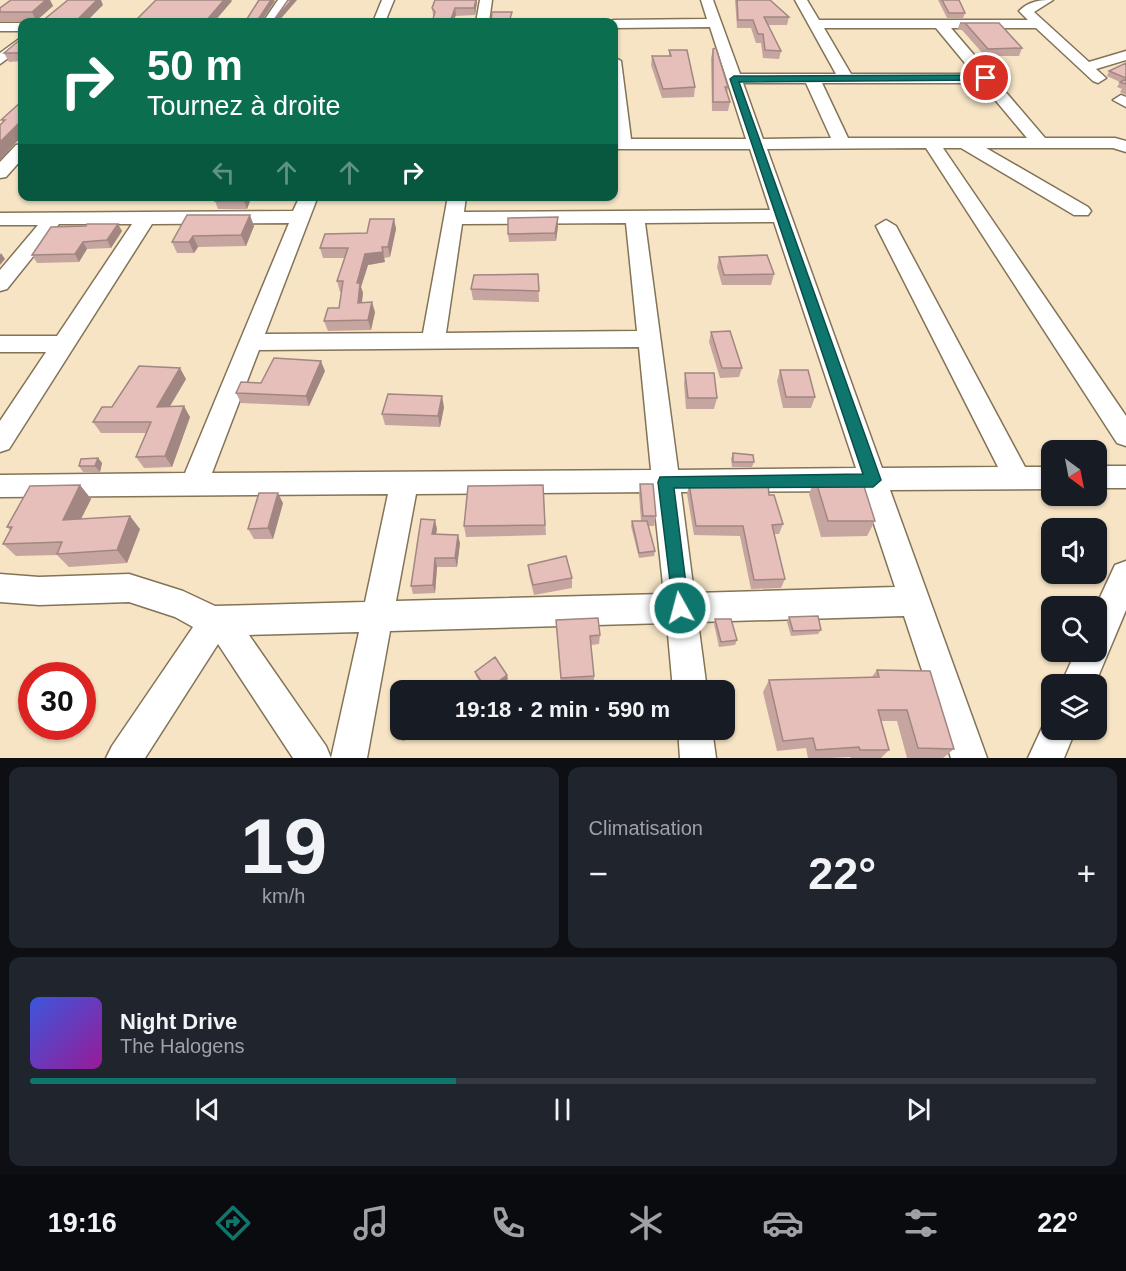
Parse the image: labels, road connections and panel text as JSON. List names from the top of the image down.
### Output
{
  "north": "bottom right",
  "page": {
    "turn": ["50 m", "Tournez à droite"],
    "limit": "30",
    "trip": "19:18 · 2 min · 590 m",
    "tile": [
      ["19", "km/h"],
      "Climatisation"
    ],
    "heat": ["−", "22°", "+"],
    "song": ["Night Drive", "The Halogens"],
    "tabs": ["19:16", "22°"]
  }
}
